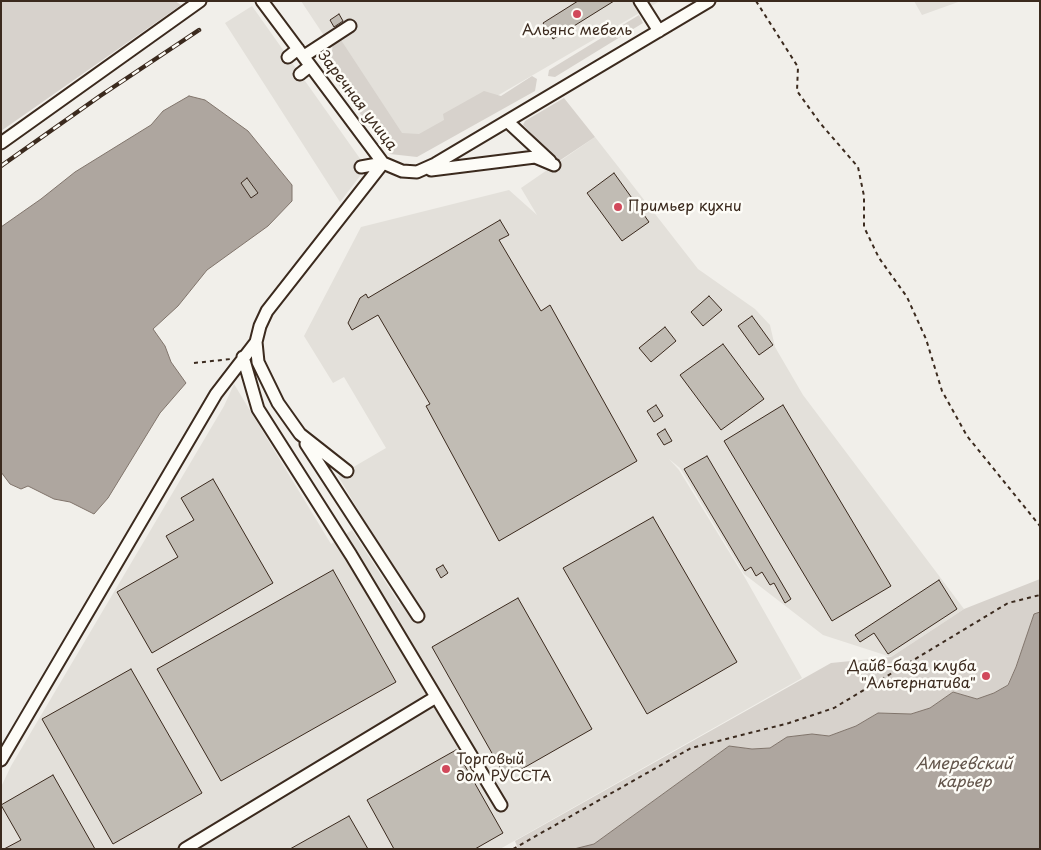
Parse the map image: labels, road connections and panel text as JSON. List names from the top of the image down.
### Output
{
  "streets": {
    "street": ["Заречная улица"]
  },
  "water": ["Амеревский карьер"],
  "places": [
    "Альянс мебель",
    "Примьер кухни",
    "Дайв-база клуба \"Альтернатива\"",
    "Торговый дом РУССТА"
  ]
}
